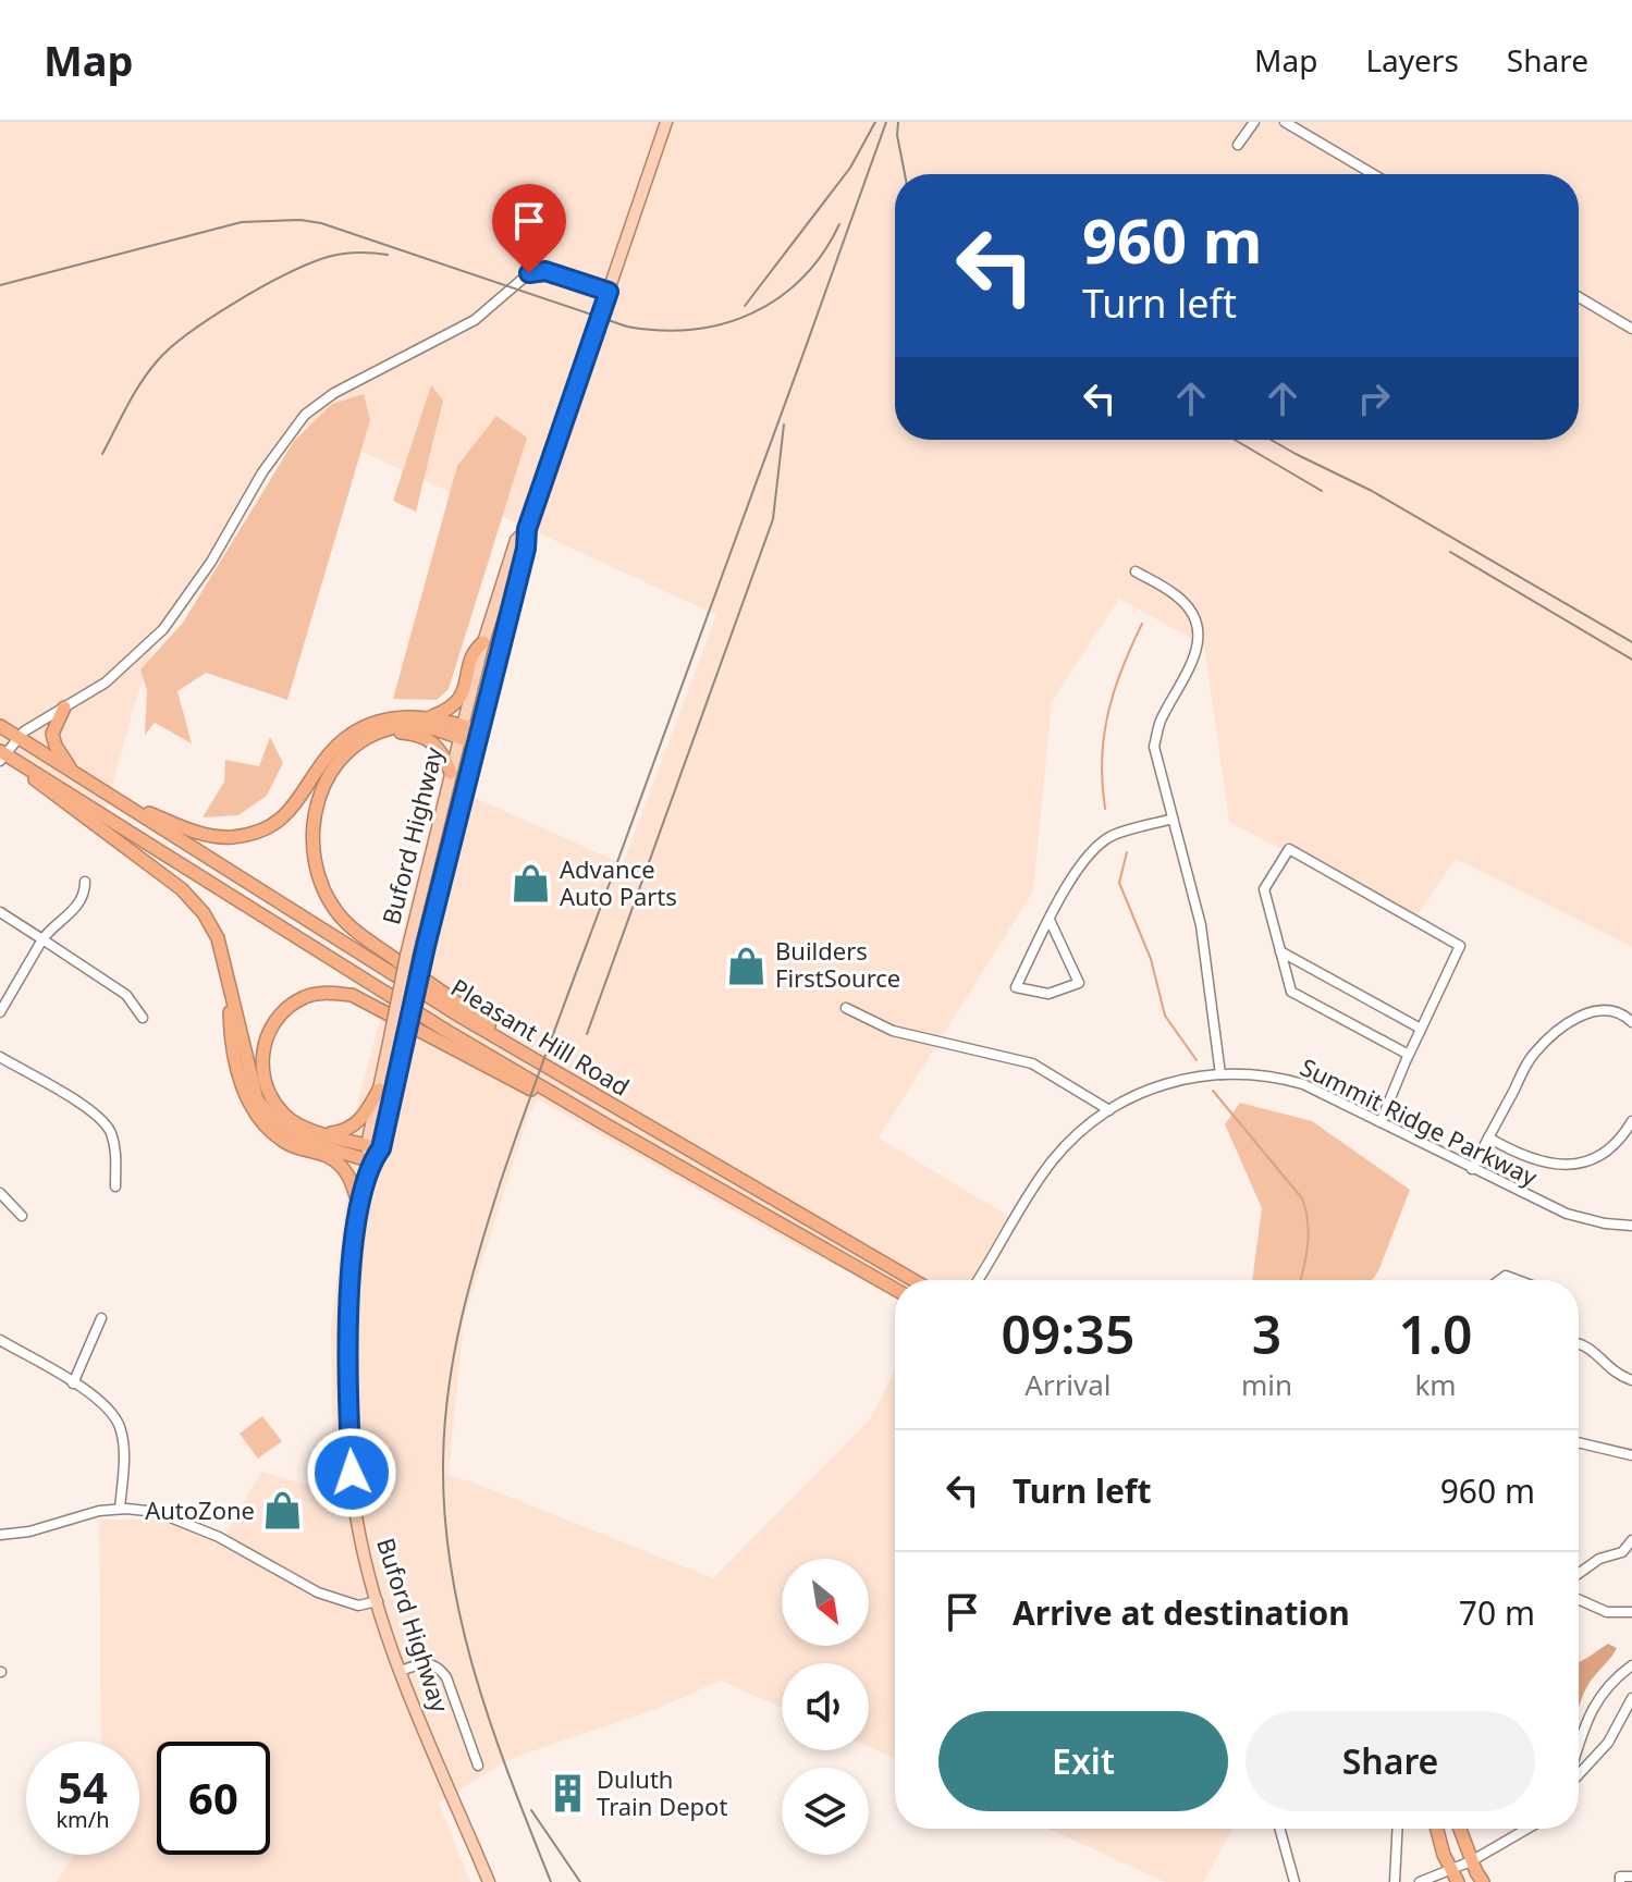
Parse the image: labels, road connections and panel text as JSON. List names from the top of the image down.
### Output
{
  "streets": {
    "highway": ["Pleasant Hill Road"],
    "main road": ["Buford Highway"],
    "street": ["Summit Ridge Parkway"]
  },
  "places": {
    "shop": ["Advance Auto Parts", "Builders FirstSource", "AutoZone"],
    "building": ["Duluth Train Depot"]
  },
  "north": "bottom right",
  "page": {
    "header": "Map",
    "nav": ["Map", "Layers", "Share"],
    "turn": ["960 m", "Turn left"],
    "eta": [
      "09:35",
      "Arrival",
      "3",
      "min",
      "1.0",
      "km"
    ],
    "list": [
      {
        "name": "Turn left",
        "value": "960 m"
      },
      {
        "name": "Arrive at destination",
        "value": "70 m"
      }
    ],
    "buttons": ["Exit", "Share"],
    "speed": "54 km/h",
    "limit": "60"
  }
}
